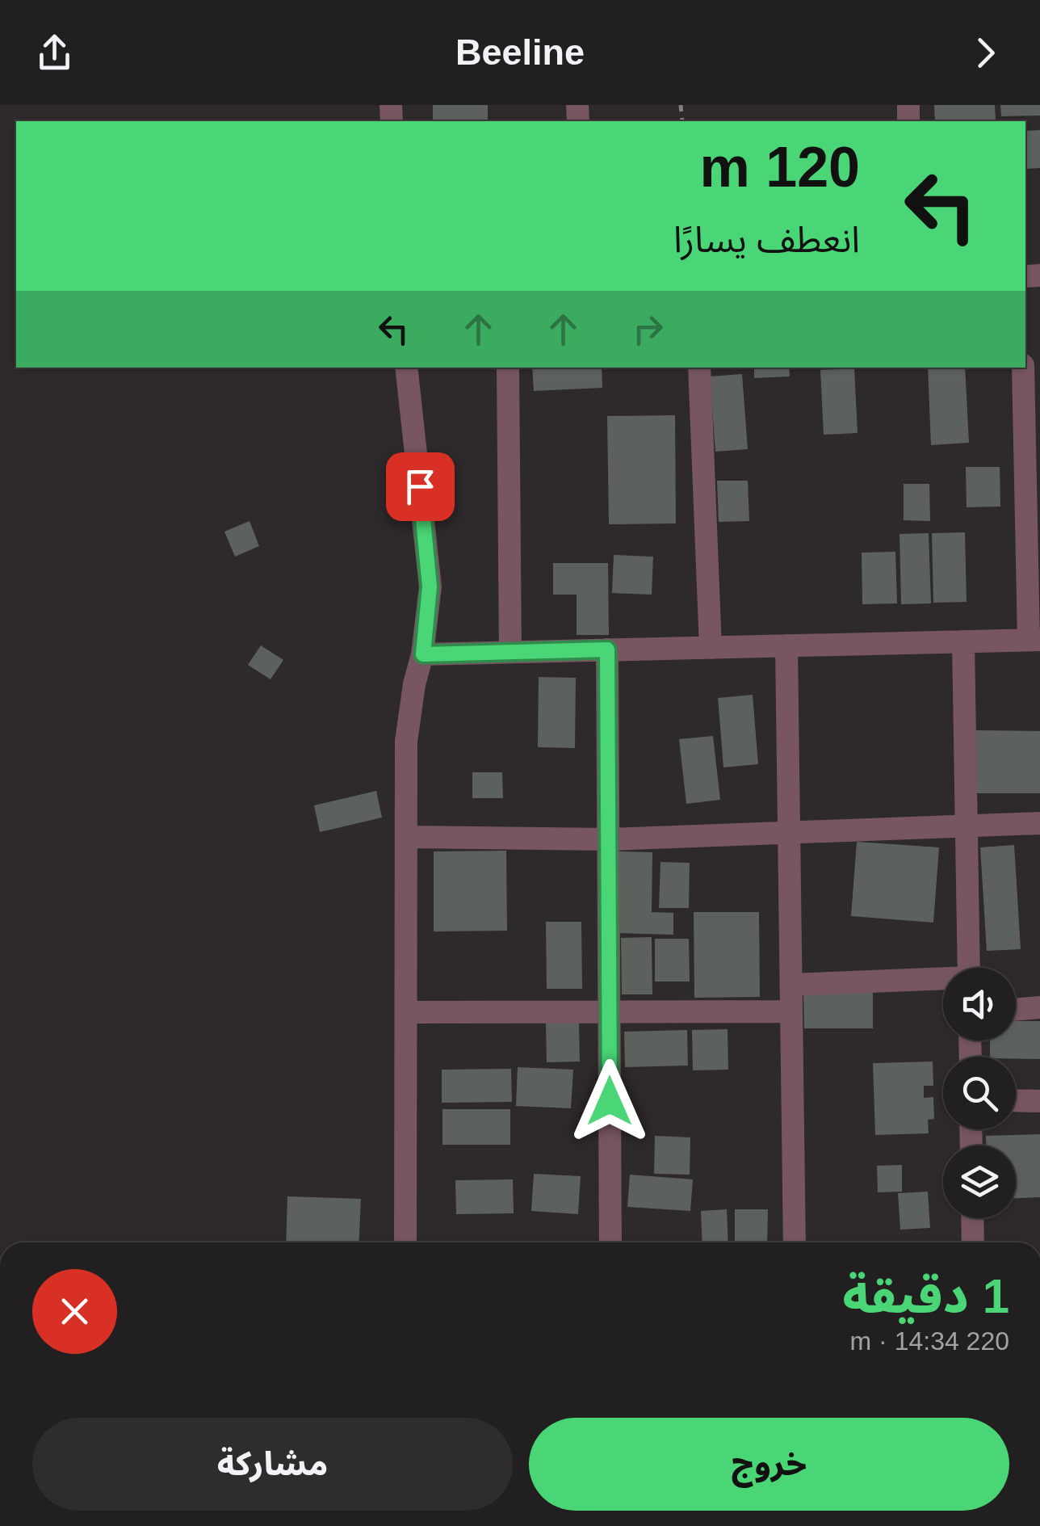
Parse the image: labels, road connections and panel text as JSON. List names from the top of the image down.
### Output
{
  "page": {
    "header": "Beeline",
    "turn": ["120 m", "انعطف يسارًا"],
    "heading": ["1 دقيقة", "220 m · 14:34"],
    "buttons": ["خروج", "مشاركة"]
  }
}
